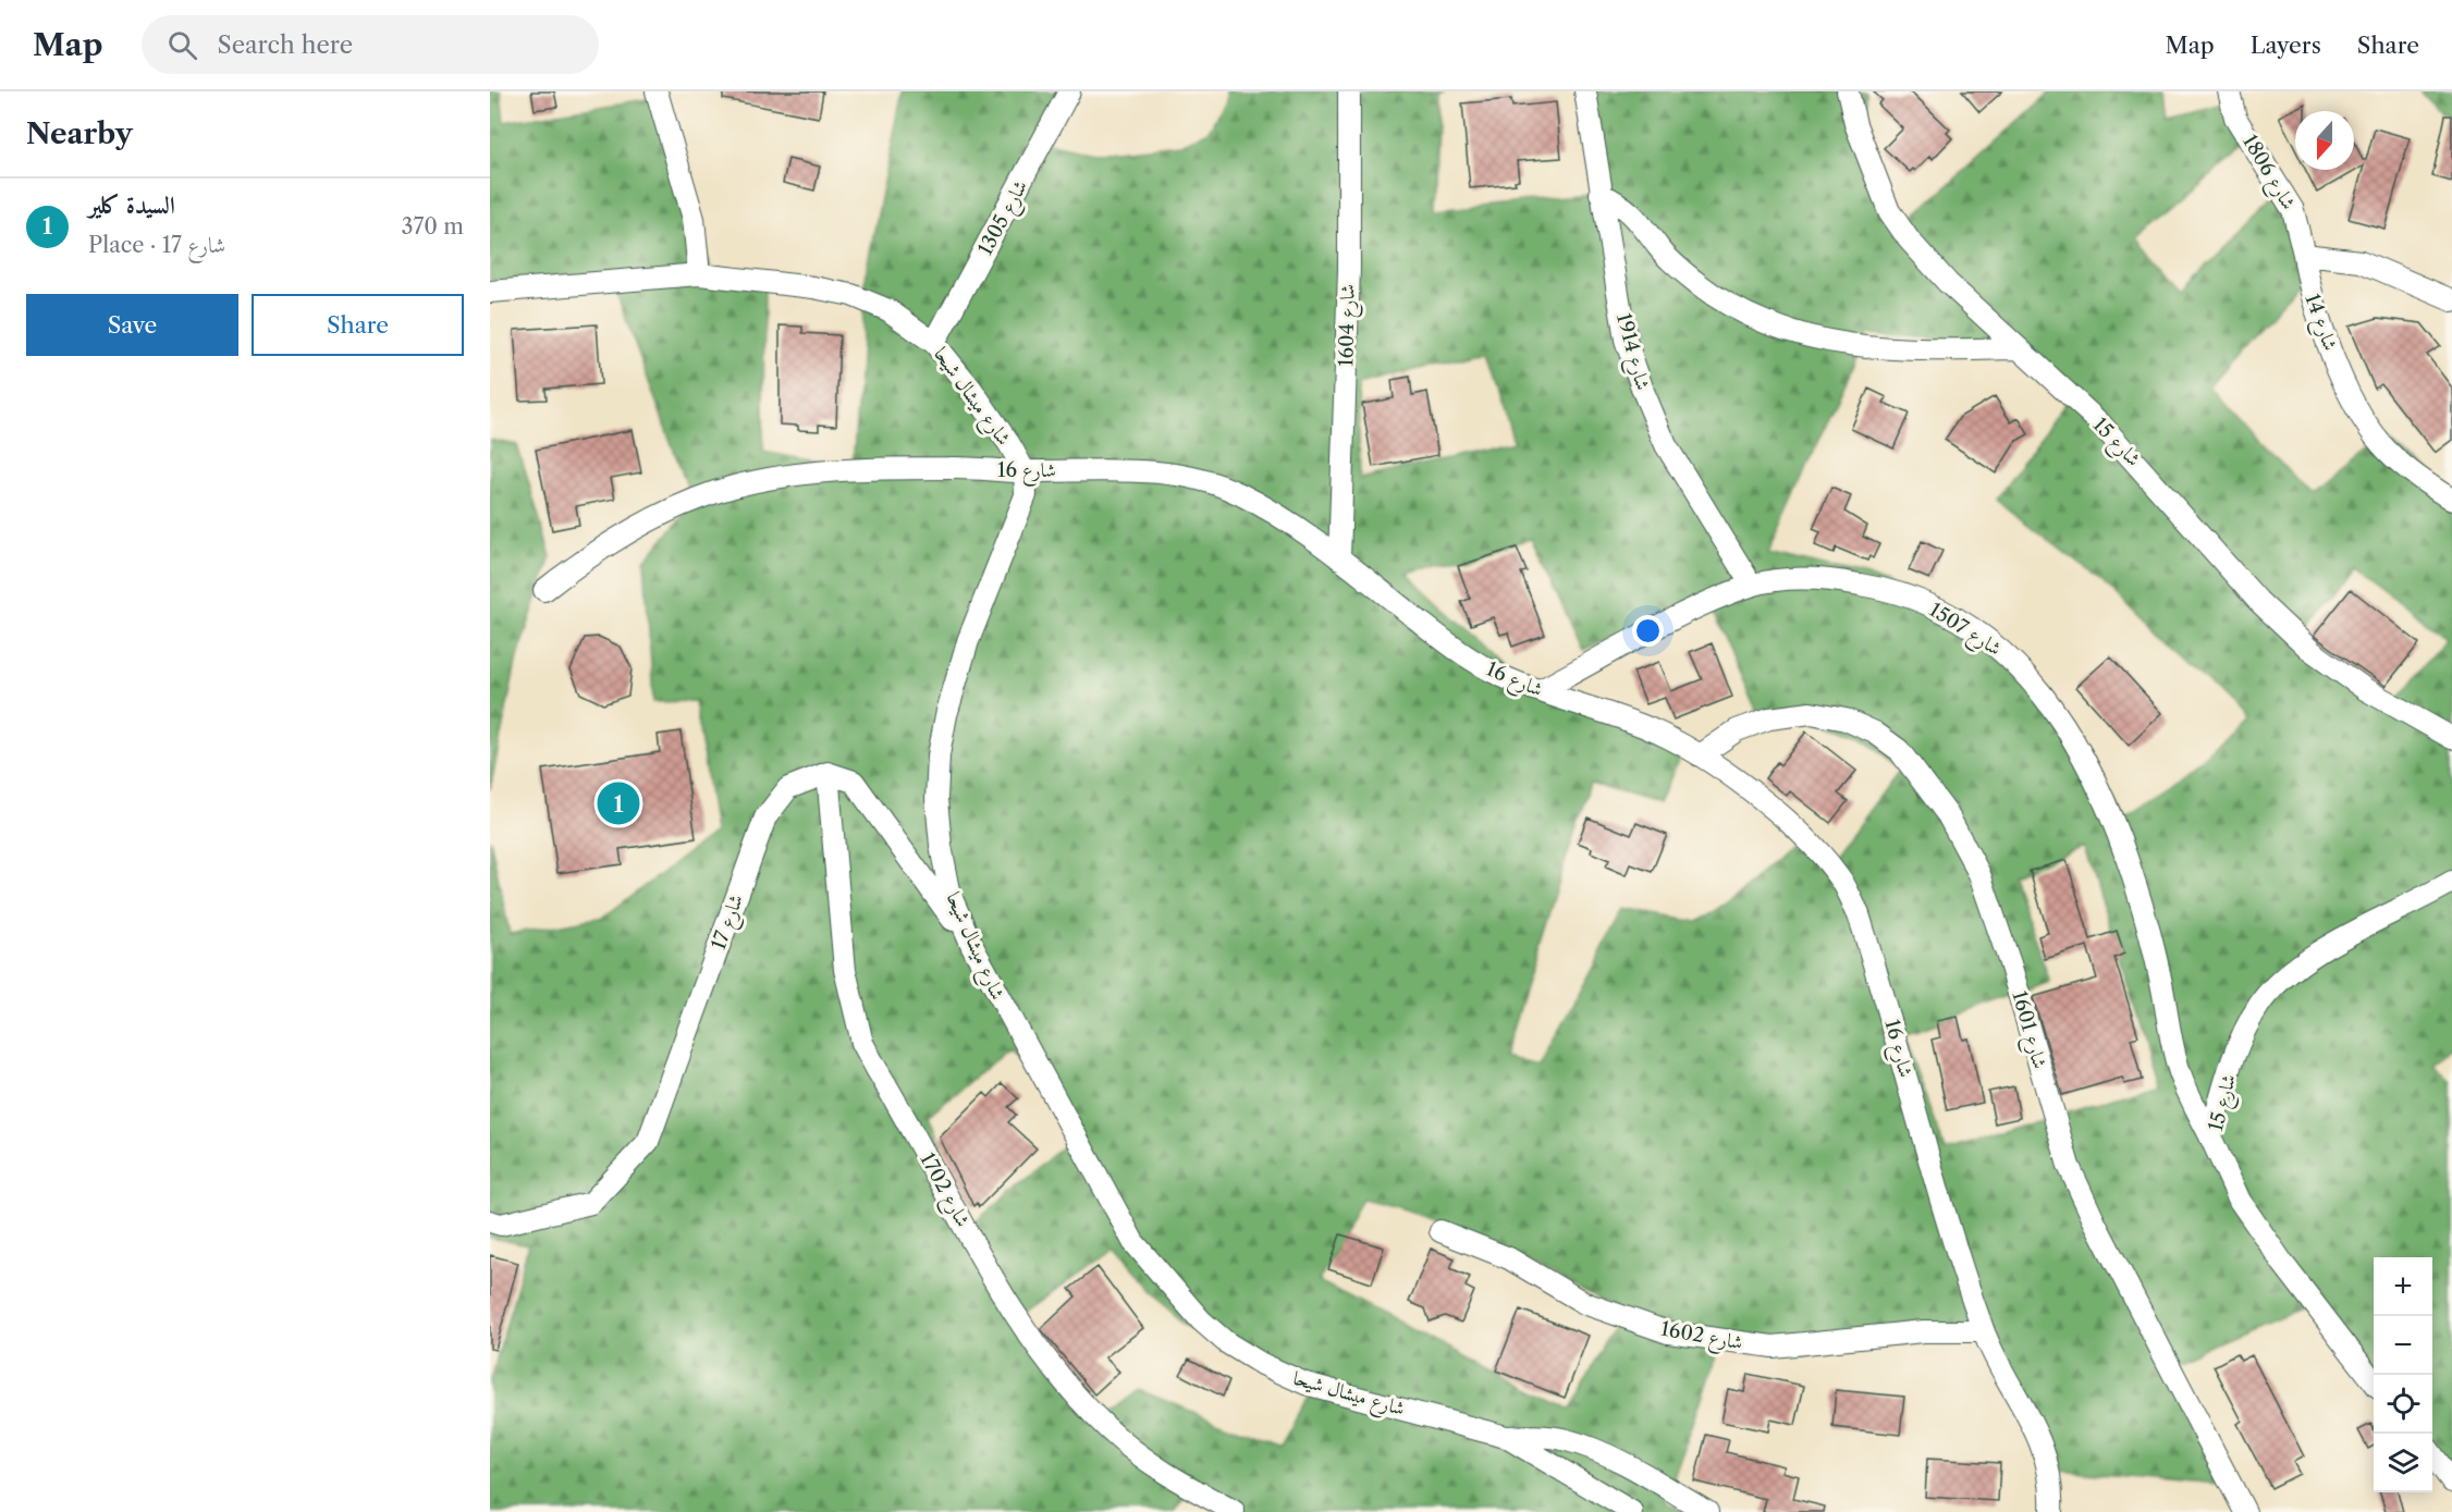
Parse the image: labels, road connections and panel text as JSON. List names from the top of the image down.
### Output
{
  "streets": {
    "street": [
      "شارع 1806",
      "شارع 1305",
      "شارع 14",
      "شارع 1604",
      "شارع 1914",
      "شارع ميشال شيحا",
      "شارع 15",
      "شارع 16",
      "شارع 1507",
      "شارع 17",
      "شارع 1601",
      "شارع 1702",
      "شارع 1602"
    ]
  },
  "crossings": [
    ["شارع 1806", "شارع 14"],
    ["شارع 1305", "شارع ميشال شيحا"],
    ["شارع 1604", "شارع 16"],
    ["شارع 1914", "شارع 1507"],
    ["شارع ميشال شيحا", "شارع 16"],
    ["شارع 15", "شارع 1507"],
    ["شارع 16", "شارع 1507"],
    ["شارع 16", "شارع 1601"],
    ["شارع 16", "شارع 1602"],
    ["شارع 17", "شارع 1702"]
  ],
  "north": "bottom",
  "page": {
    "header": "Map",
    "search": "Search here",
    "nav": ["Map", "Layers", "Share"],
    "heading": "Nearby",
    "list": [
      {
        "mark": "1",
        "name": "السيدة كلير",
        "note": "Place · شارع 17",
        "value": "370 m"
      }
    ],
    "buttons": ["Save", "Share"],
    "pins": "1",
    "map_buttons": ["+", "−"]
  }
}
